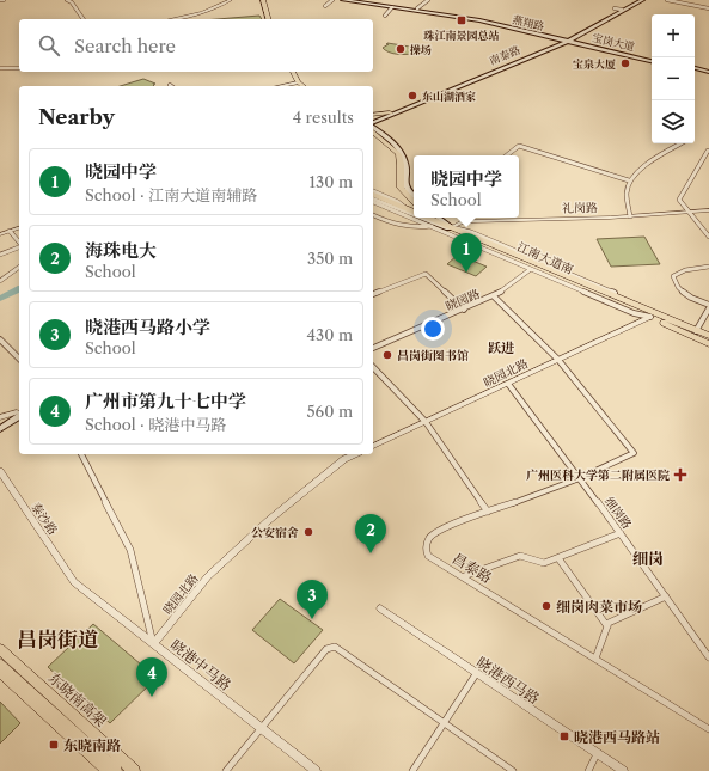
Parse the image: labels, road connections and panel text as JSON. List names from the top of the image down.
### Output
{
  "streets": {
    "main road": [
      "燕翔路",
      "宝岗大道",
      "南泰路",
      "江南大道南",
      "东晓南高架"
    ],
    "street": [
      "礼岗路",
      "晓园路",
      "晓园北路",
      "细岗路",
      "泰沙路",
      "昌泰路",
      "晓港中马路",
      "晓港西马路"
    ]
  },
  "crossings": [
    ["燕翔路", "宝岗大道"],
    ["燕翔路", "南泰路"],
    ["宝岗大道", "南泰路"],
    ["礼岗路", "江南大道南"],
    ["江南大道南", "晓园北路"],
    ["晓园北路", "细岗路"],
    ["晓园北路", "昌泰路"],
    ["晓园北路", "晓港中马路"],
    ["细岗路", "昌泰路"],
    ["泰沙路", "晓港中马路"]
  ],
  "districts": ["跃进", "细岗", "昌岗街道"],
  "places": {
    "transit": ["珠江南景园总站", "晓港西马路站", "东晓南路"],
    "other": [
      "操场",
      "宝泉大厦",
      "东山湖酒家",
      "昌岗街图书馆",
      "公安宿舍",
      "细岗肉菜市场"
    ],
    "health": ["广州医科大学第二附属医院"]
  },
  "page": {
    "map_buttons": ["+", "−"],
    "search": "Search here",
    "heading": ["Nearby", "4 results"],
    "list": [
      {
        "mark": "1",
        "name": "晓园中学",
        "note": "School · 江南大道南辅路",
        "value": "130 m"
      },
      {
        "mark": "2",
        "name": "海珠电大",
        "note": "School",
        "value": "350 m"
      },
      {
        "mark": "3",
        "name": "晓港西马路小学",
        "note": "School",
        "value": "430 m"
      },
      {
        "mark": "4",
        "name": "广州市第九十七中学",
        "note": "School · 晓港中马路",
        "value": "560 m"
      }
    ],
    "popup": ["晓园中学", "School"],
    "pins": [
      "1",
      "2",
      "3",
      "4"
    ]
  }
}
